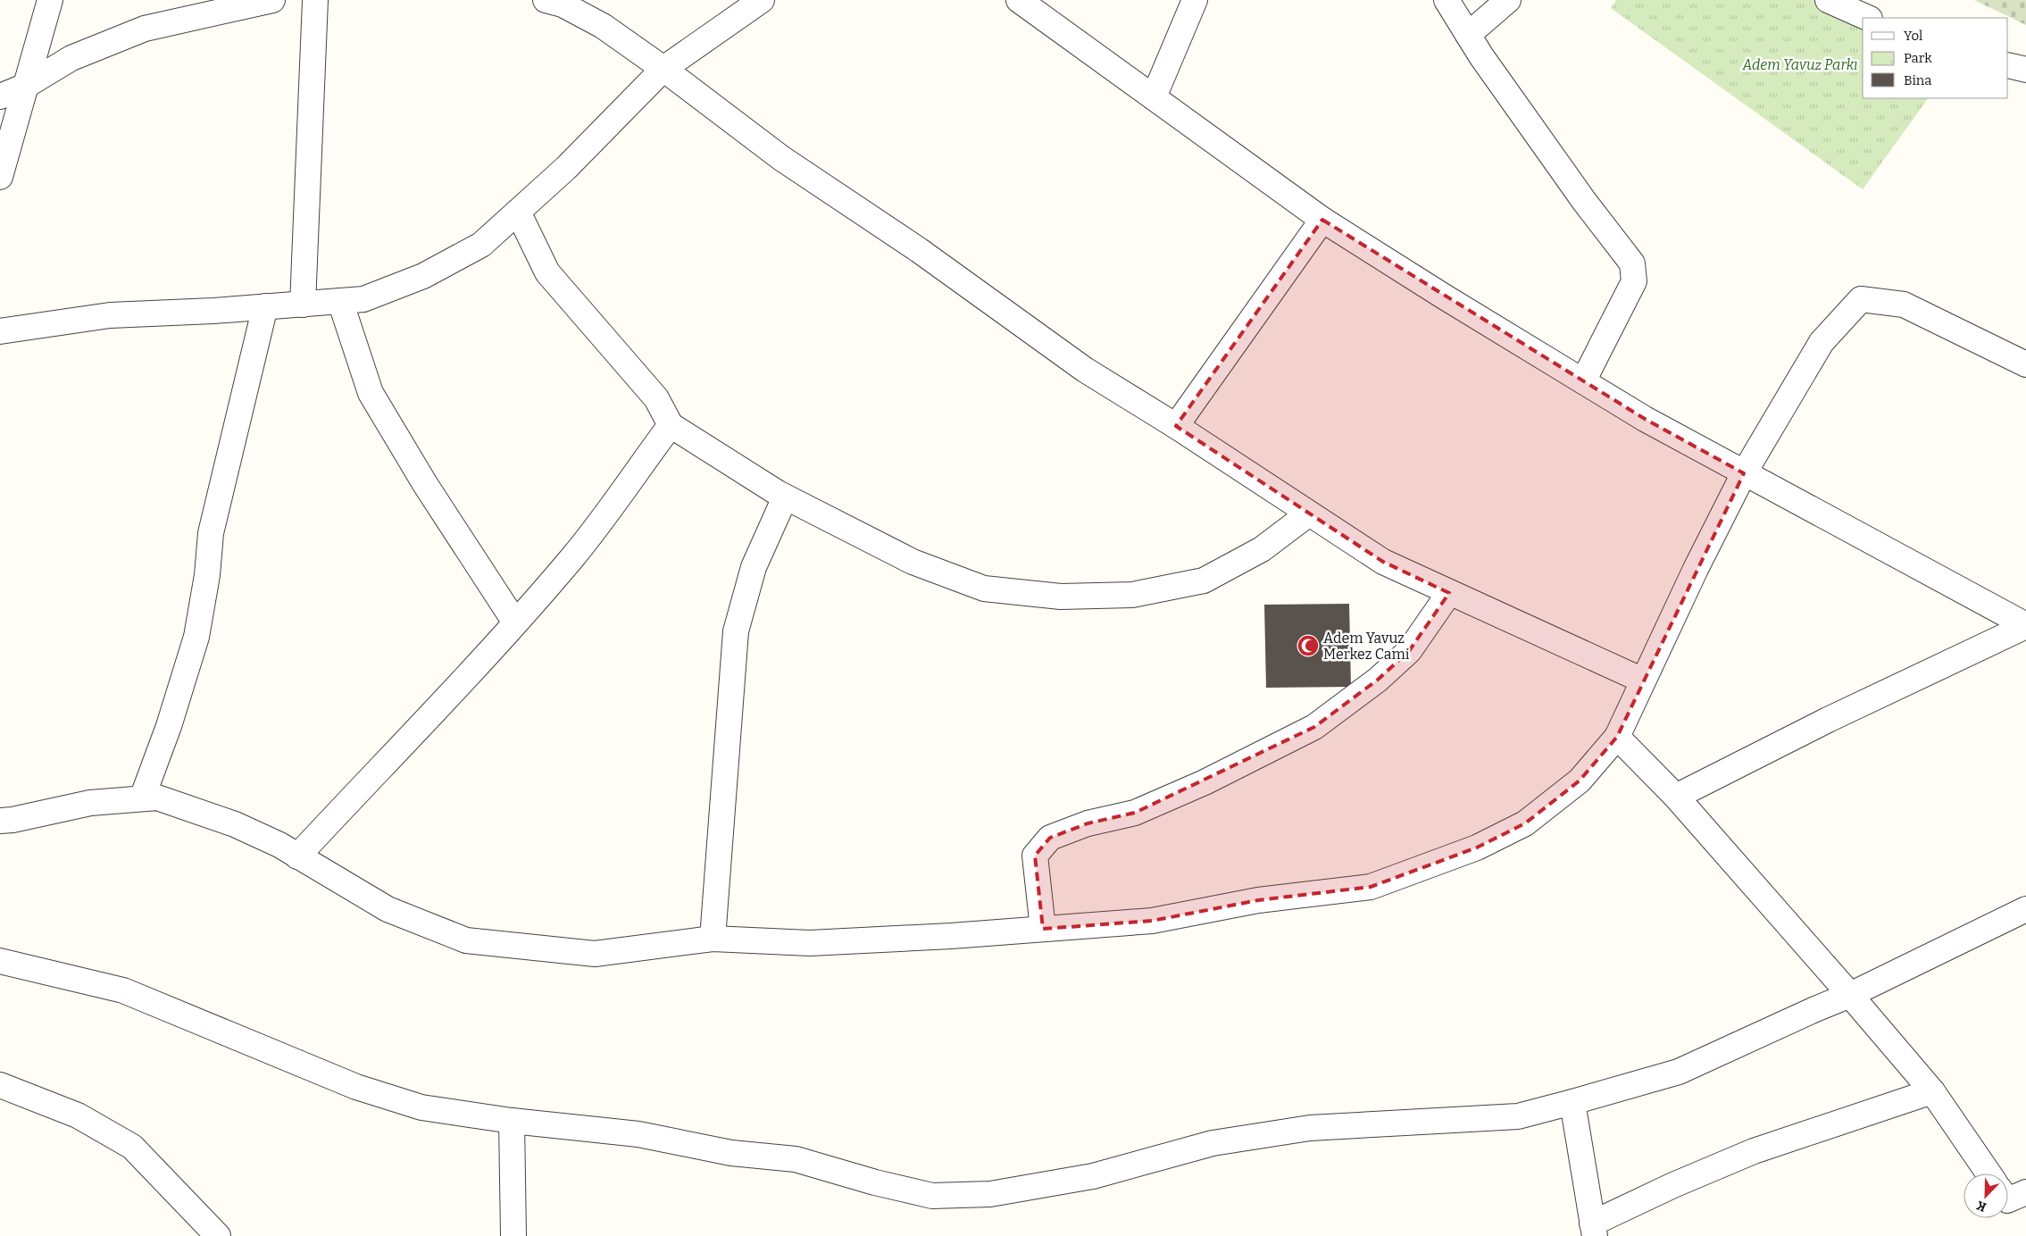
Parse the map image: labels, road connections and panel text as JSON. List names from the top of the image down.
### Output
{
  "parks": ["Adem Yavuz Parkı"],
  "places": {
    "mosque": ["Adem Yavuz Merkez Cami"]
  },
  "legend": ["Yol", "Park", "Bina"],
  "north": "bottom left"
}
